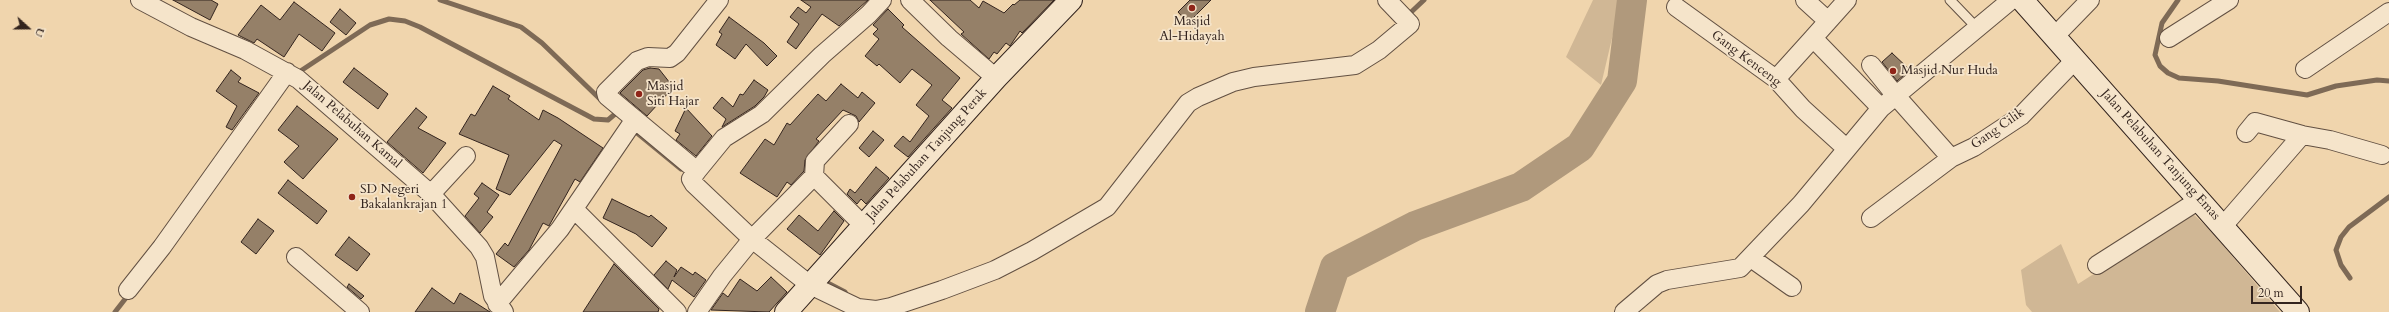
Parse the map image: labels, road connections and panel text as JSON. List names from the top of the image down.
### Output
{
  "streets": {
    "main road": ["Jalan Pelabuhan Tanjung Perak", "Jalan Pelabuhan Tanjung Emas"],
    "street": ["Gang Kenceng", "Jalan Pelabuhan Kamal", "Gang Cilik"]
  },
  "crossings": [
    ["Gang Cilik", "Jalan Pelabuhan Tanjung Emas"]
  ],
  "places": [
    "Masjid Al-Hidayah",
    "Masjid Nur Huda",
    "Masjid Siti Hajar",
    "SD Negeri Bakalankrajan 1"
  ],
  "scale_bar": "20 m",
  "north": "right"
}
